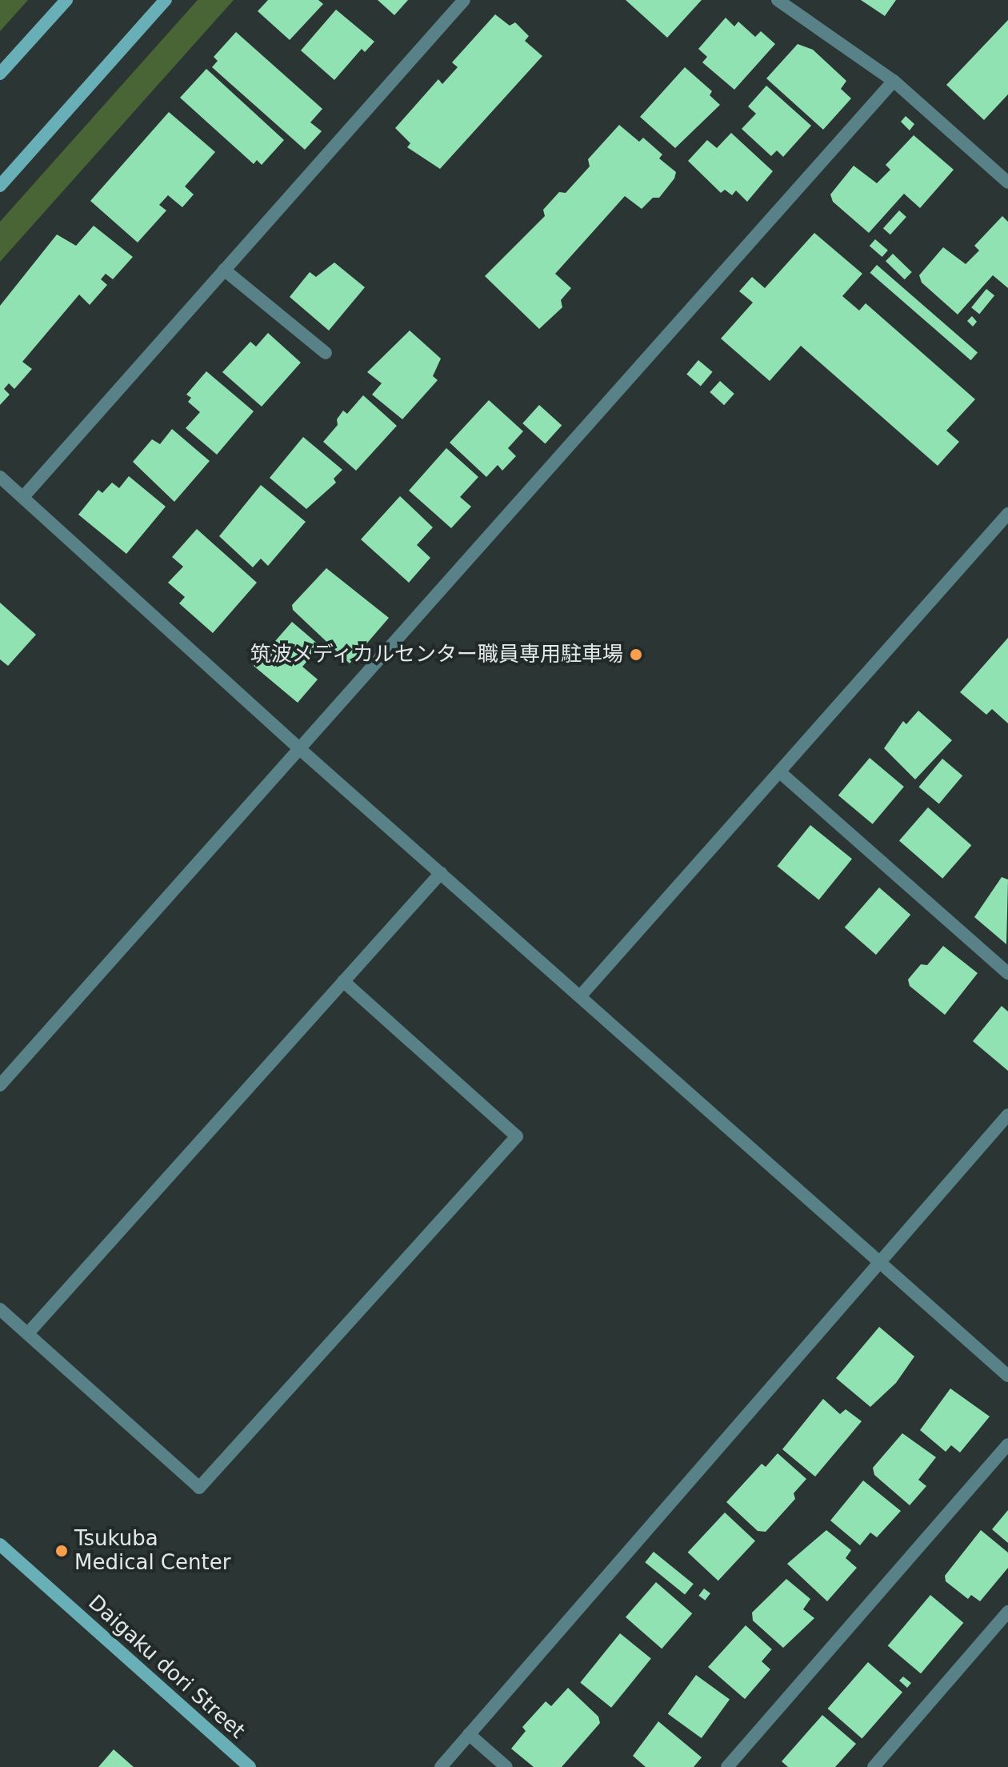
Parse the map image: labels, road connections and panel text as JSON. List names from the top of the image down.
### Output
{
  "streets": {
    "main road": ["Daigaku dori Street"]
  },
  "places": ["筑波メディカルセンター職員専用駐車場", "Tsukuba Medical Center"]
}
